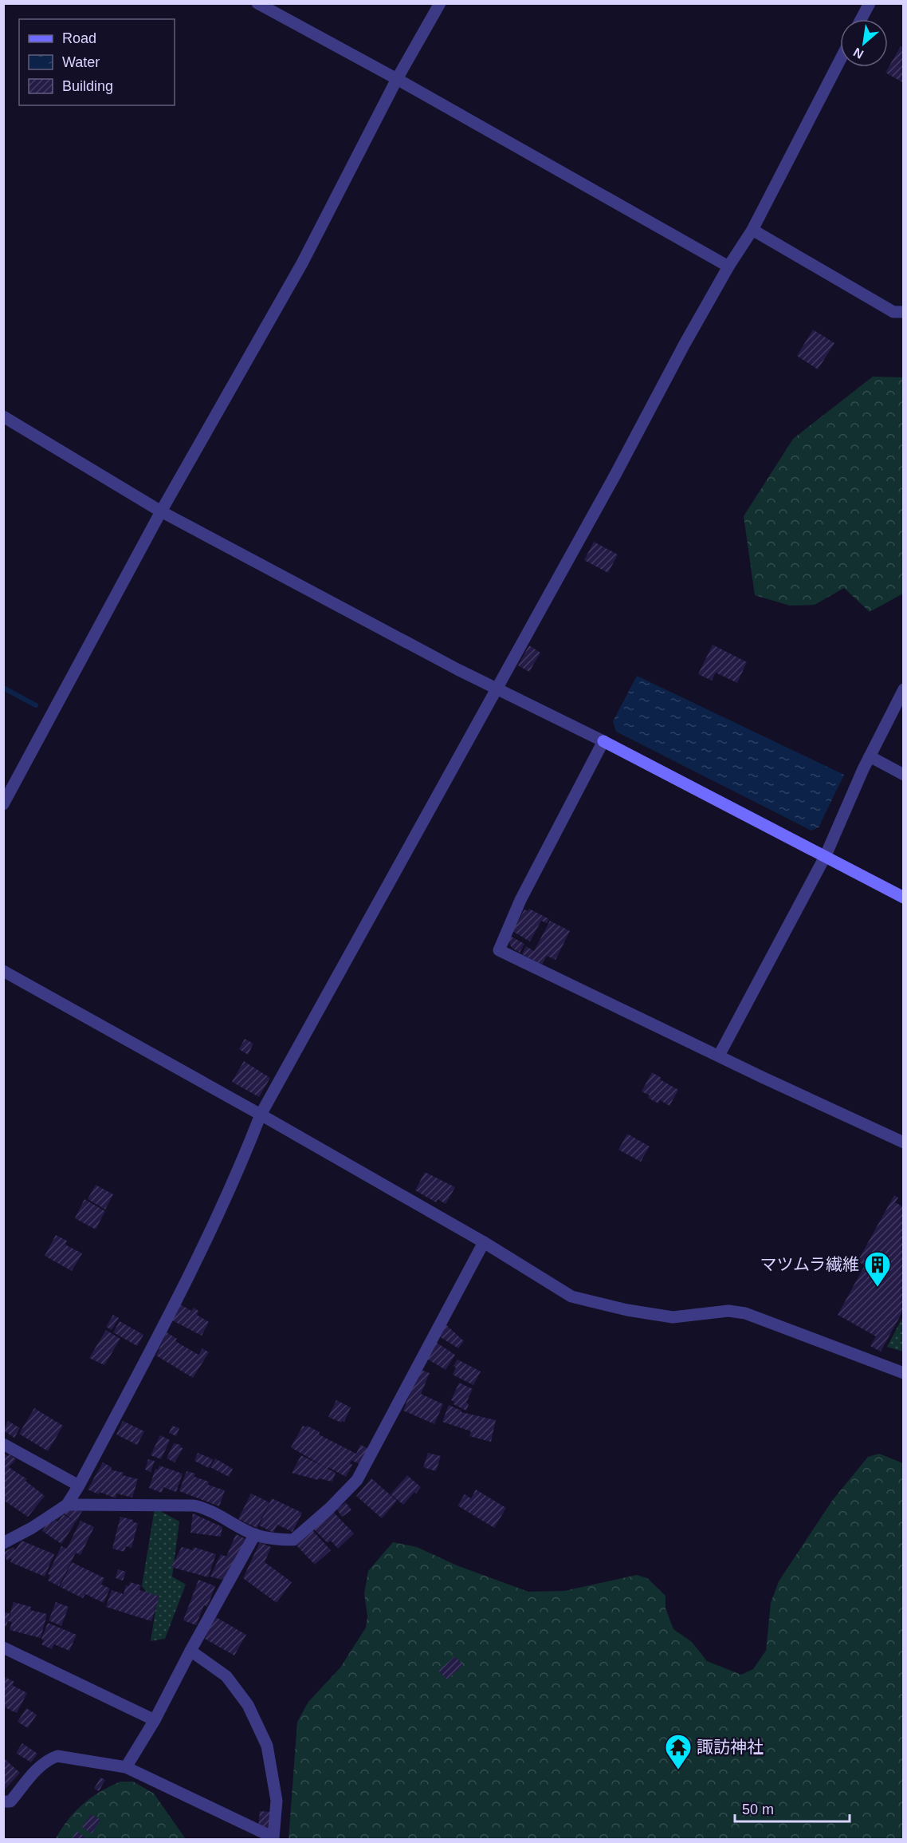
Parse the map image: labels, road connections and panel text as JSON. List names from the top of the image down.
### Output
{
  "places": {
    "building": ["マツムラ繊維"],
    "temple": ["諏訪神社"]
  },
  "legend": ["Road", "Water", "Building"],
  "scale_bar": "50 m",
  "north": "bottom left"
}
